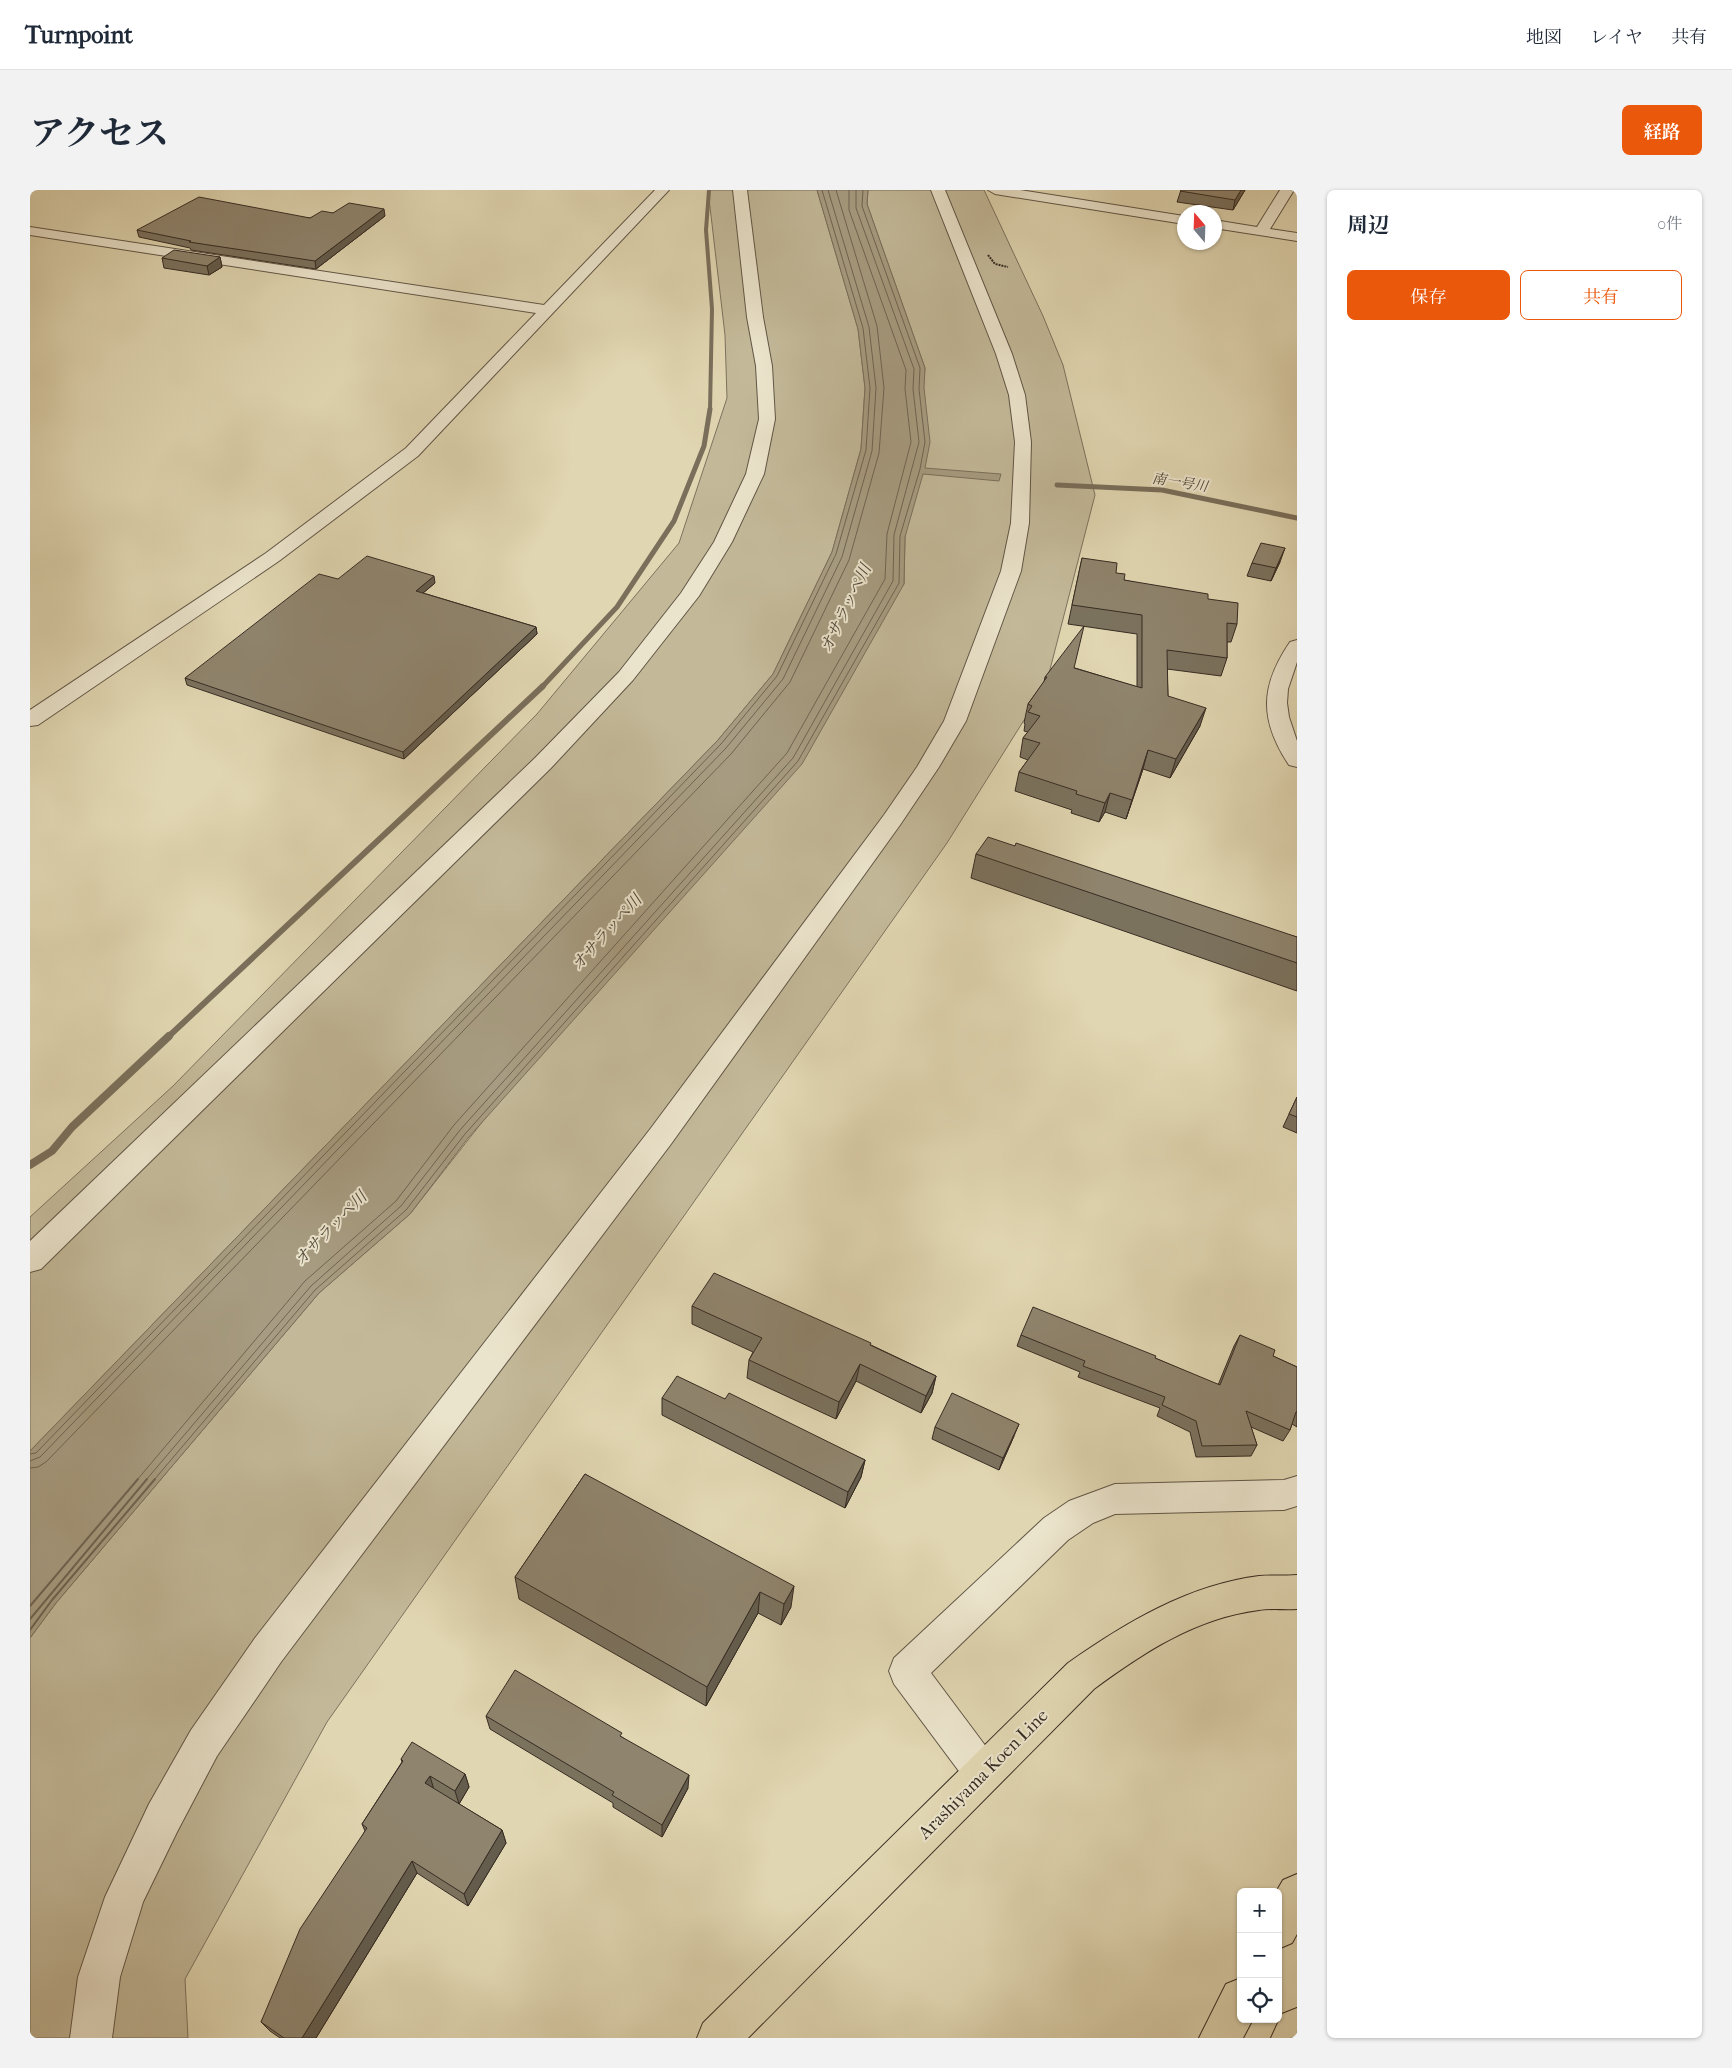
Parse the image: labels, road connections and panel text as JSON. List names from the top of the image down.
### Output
{
  "streets": {
    "main road": ["Arashiyama Koen Line"]
  },
  "water": ["南一号川", "オサラッペ川"],
  "north": "top",
  "page": {
    "header": "Turnpoint",
    "nav": ["地図", "レイヤ", "共有"],
    "title": "アクセス",
    "buttons": [
      "経路",
      ["保存", "共有"]
    ],
    "heading": ["周辺", "0件"],
    "map_buttons": ["+", "−"]
  }
}
